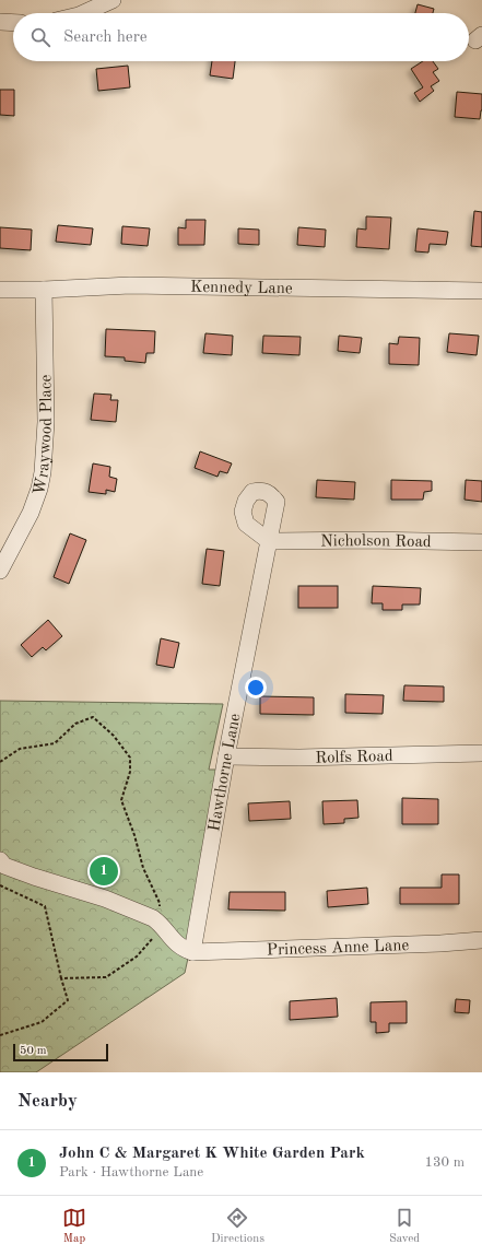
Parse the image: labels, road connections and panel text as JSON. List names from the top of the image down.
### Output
{
  "streets": {
    "street": [
      "Kennedy Lane",
      "Wraywood Place",
      "Nicholson Road",
      "Rolfs Road",
      "Hawthorne Lane",
      "Princess Anne Lane"
    ]
  },
  "crossings": [
    ["Kennedy Lane", "Wraywood Place"],
    ["Nicholson Road", "Hawthorne Lane"],
    ["Rolfs Road", "Hawthorne Lane"],
    ["Hawthorne Lane", "Princess Anne Lane"]
  ],
  "scale_bar": "50 m",
  "page": {
    "search": "Search here",
    "pins": "1",
    "scale": "50 m",
    "heading": "Nearby",
    "list": [
      {
        "mark": "1",
        "name": "John C & Margaret K White Garden Park",
        "note": "Park · Hawthorne Lane",
        "value": "130 m"
      }
    ],
    "nav": ["Map", "Directions", "Saved"]
  }
}
